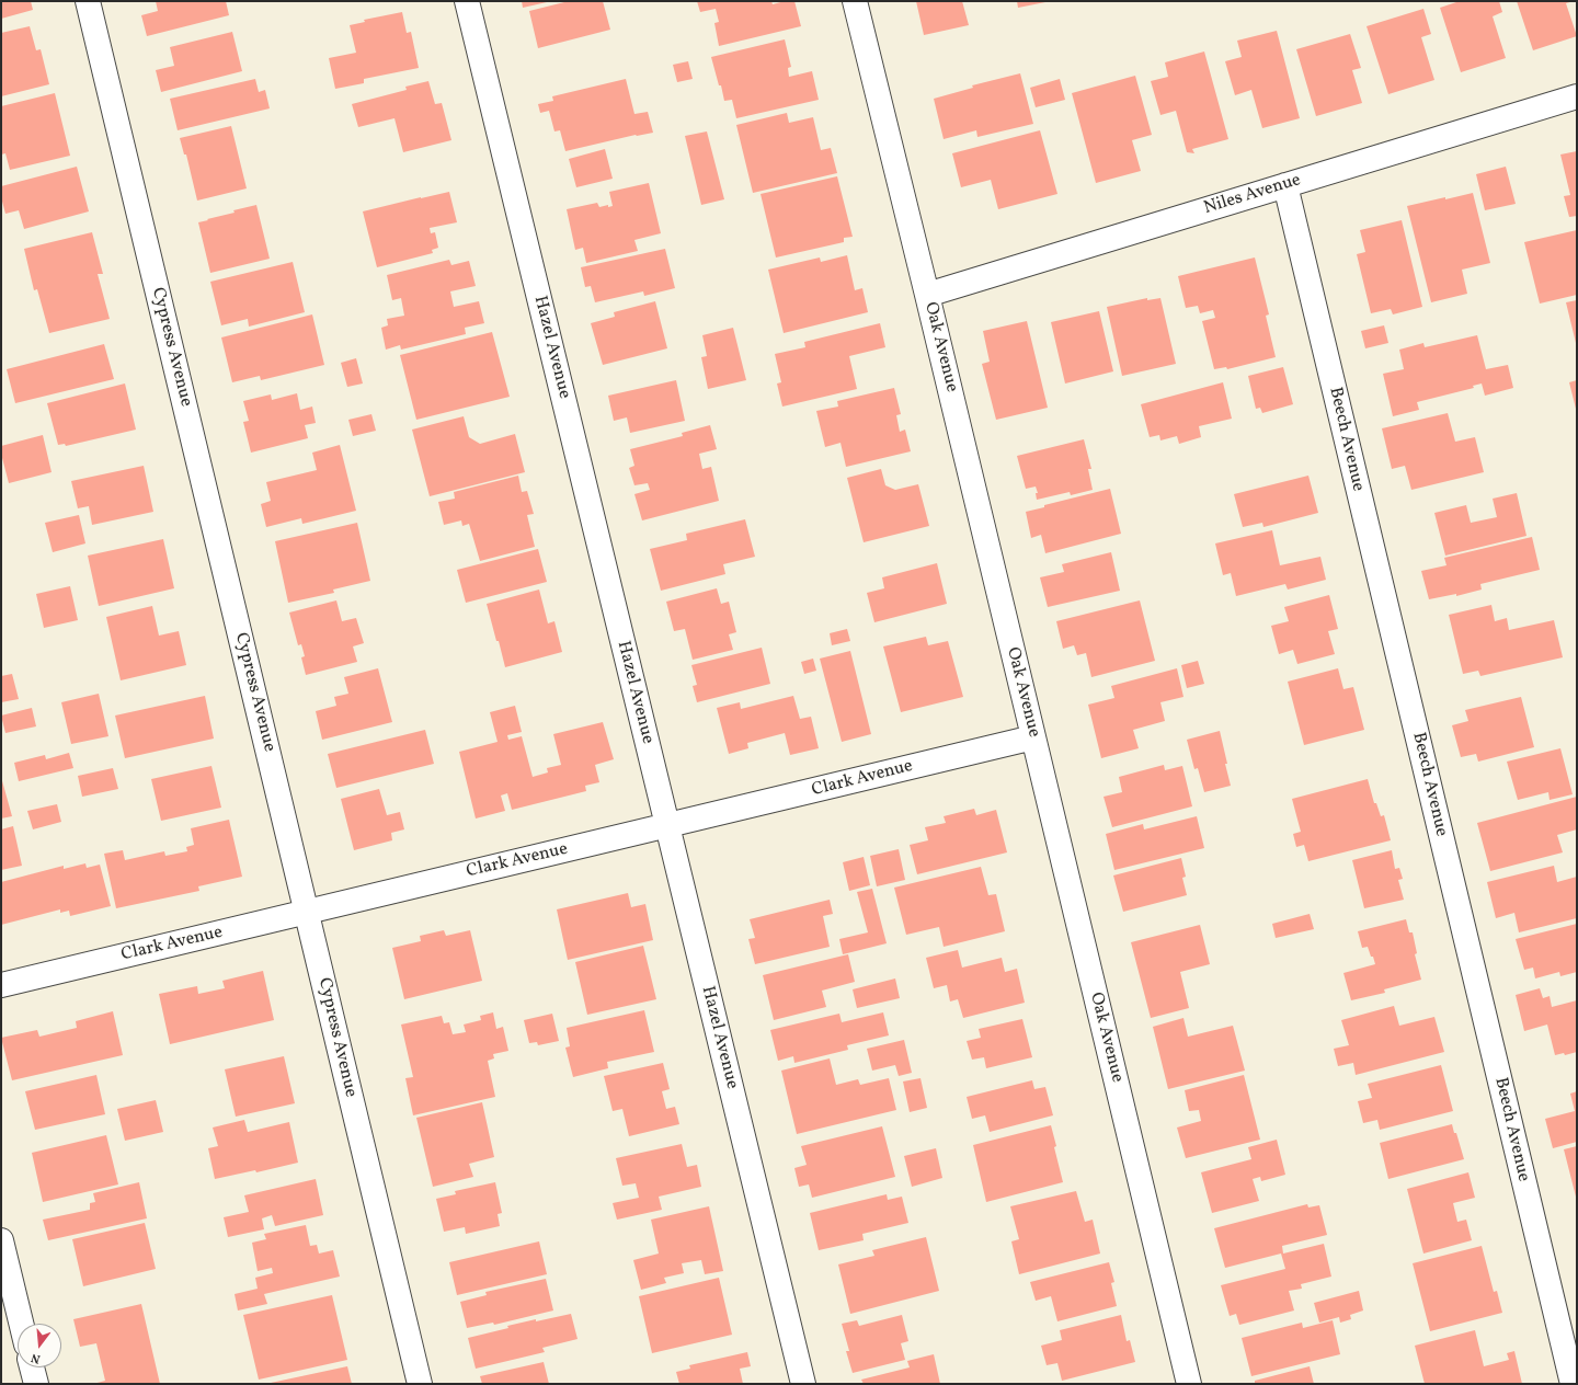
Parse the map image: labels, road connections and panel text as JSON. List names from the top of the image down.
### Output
{
  "streets": {
    "street": [
      "Niles Avenue",
      "Cypress Avenue",
      "Hazel Avenue",
      "Oak Avenue",
      "Beech Avenue",
      "Clark Avenue"
    ]
  },
  "crossings": [
    ["Niles Avenue", "Oak Avenue"],
    ["Niles Avenue", "Beech Avenue"],
    ["Cypress Avenue", "Clark Avenue"],
    ["Hazel Avenue", "Clark Avenue"],
    ["Oak Avenue", "Clark Avenue"]
  ],
  "north": "bottom"
}
